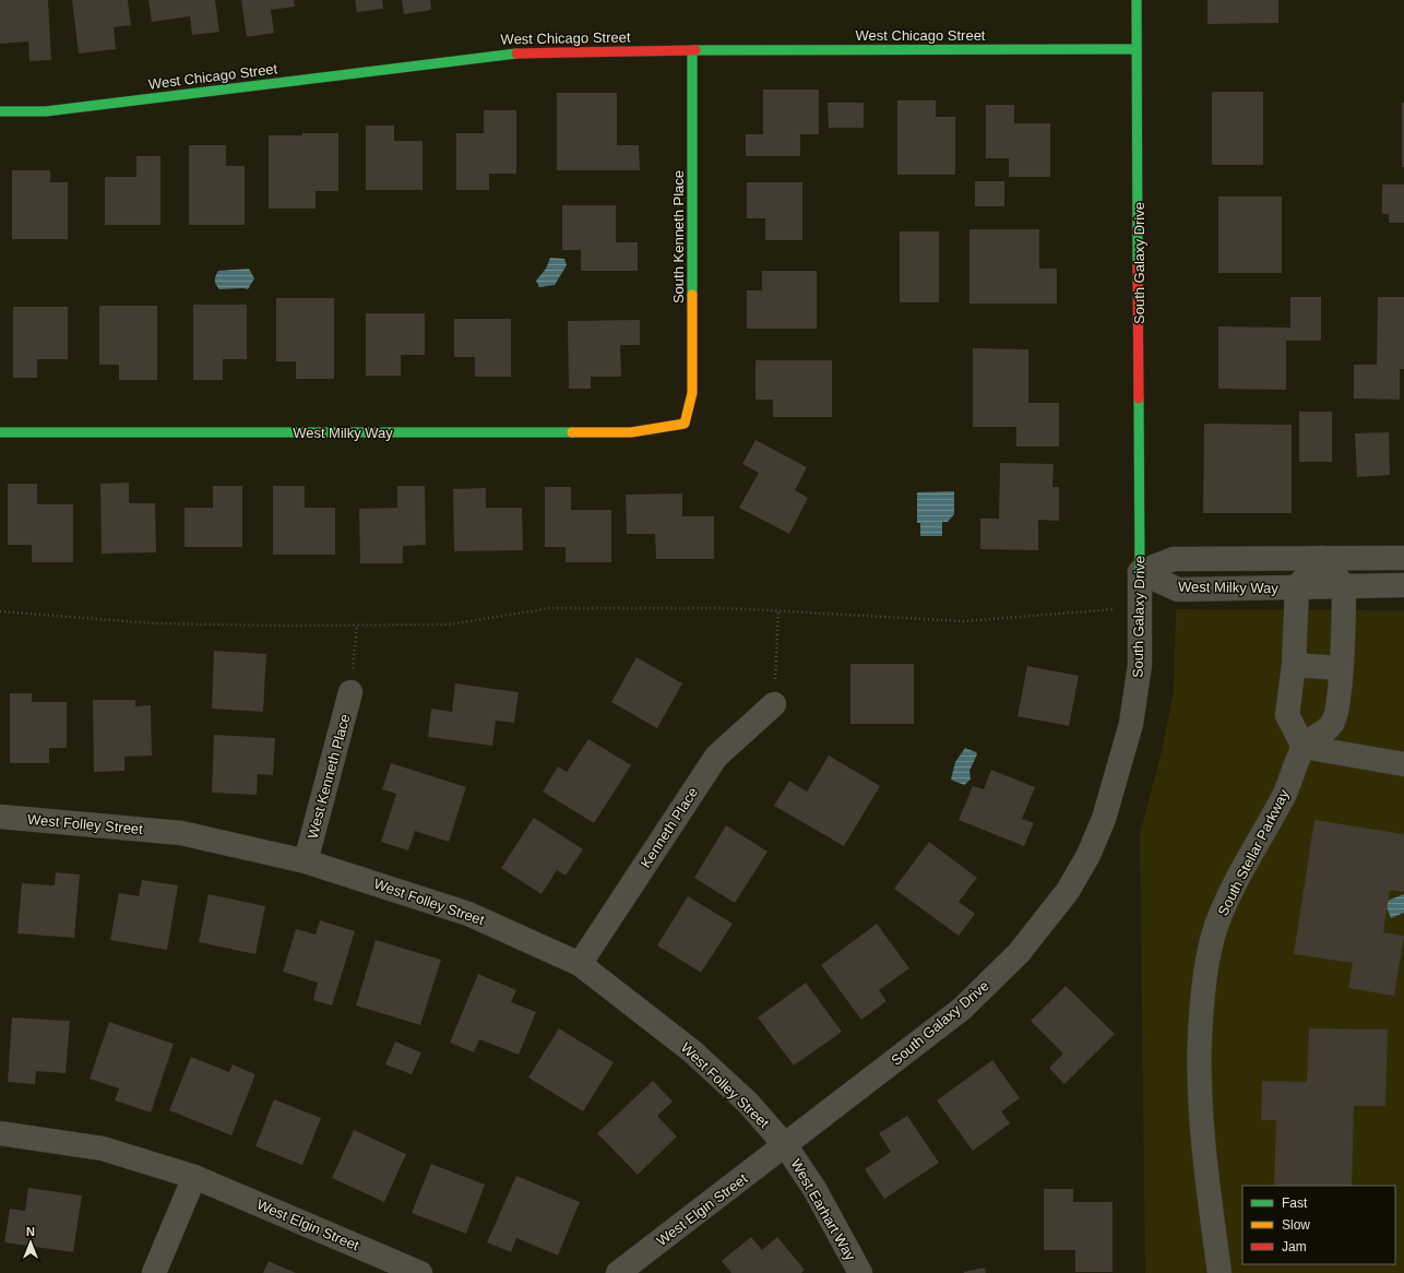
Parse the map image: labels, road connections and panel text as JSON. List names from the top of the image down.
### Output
{
  "streets": {
    "street": [
      "West Chicago Street",
      "South Kenneth Place",
      "South Galaxy Drive",
      "West Milky Way",
      "West Kenneth Place",
      "West Folley Street",
      "Kenneth Place",
      "South Stellar Parkway",
      "West Elgin Street",
      "West Earhart Way"
    ]
  },
  "crossings": [
    ["West Chicago Street", "South Kenneth Place"],
    ["West Chicago Street", "South Galaxy Drive"],
    ["South Kenneth Place", "West Milky Way"],
    ["South Galaxy Drive", "West Milky Way"],
    ["South Galaxy Drive", "West Folley Street"],
    ["South Galaxy Drive", "West Elgin Street"],
    ["South Galaxy Drive", "West Earhart Way"],
    ["West Kenneth Place", "West Folley Street"],
    ["West Folley Street", "Kenneth Place"],
    ["West Folley Street", "West Elgin Street"],
    ["West Folley Street", "West Earhart Way"],
    ["West Elgin Street", "West Earhart Way"]
  ],
  "legend": ["Fast", "Slow", "Jam"],
  "north": "top"
}
